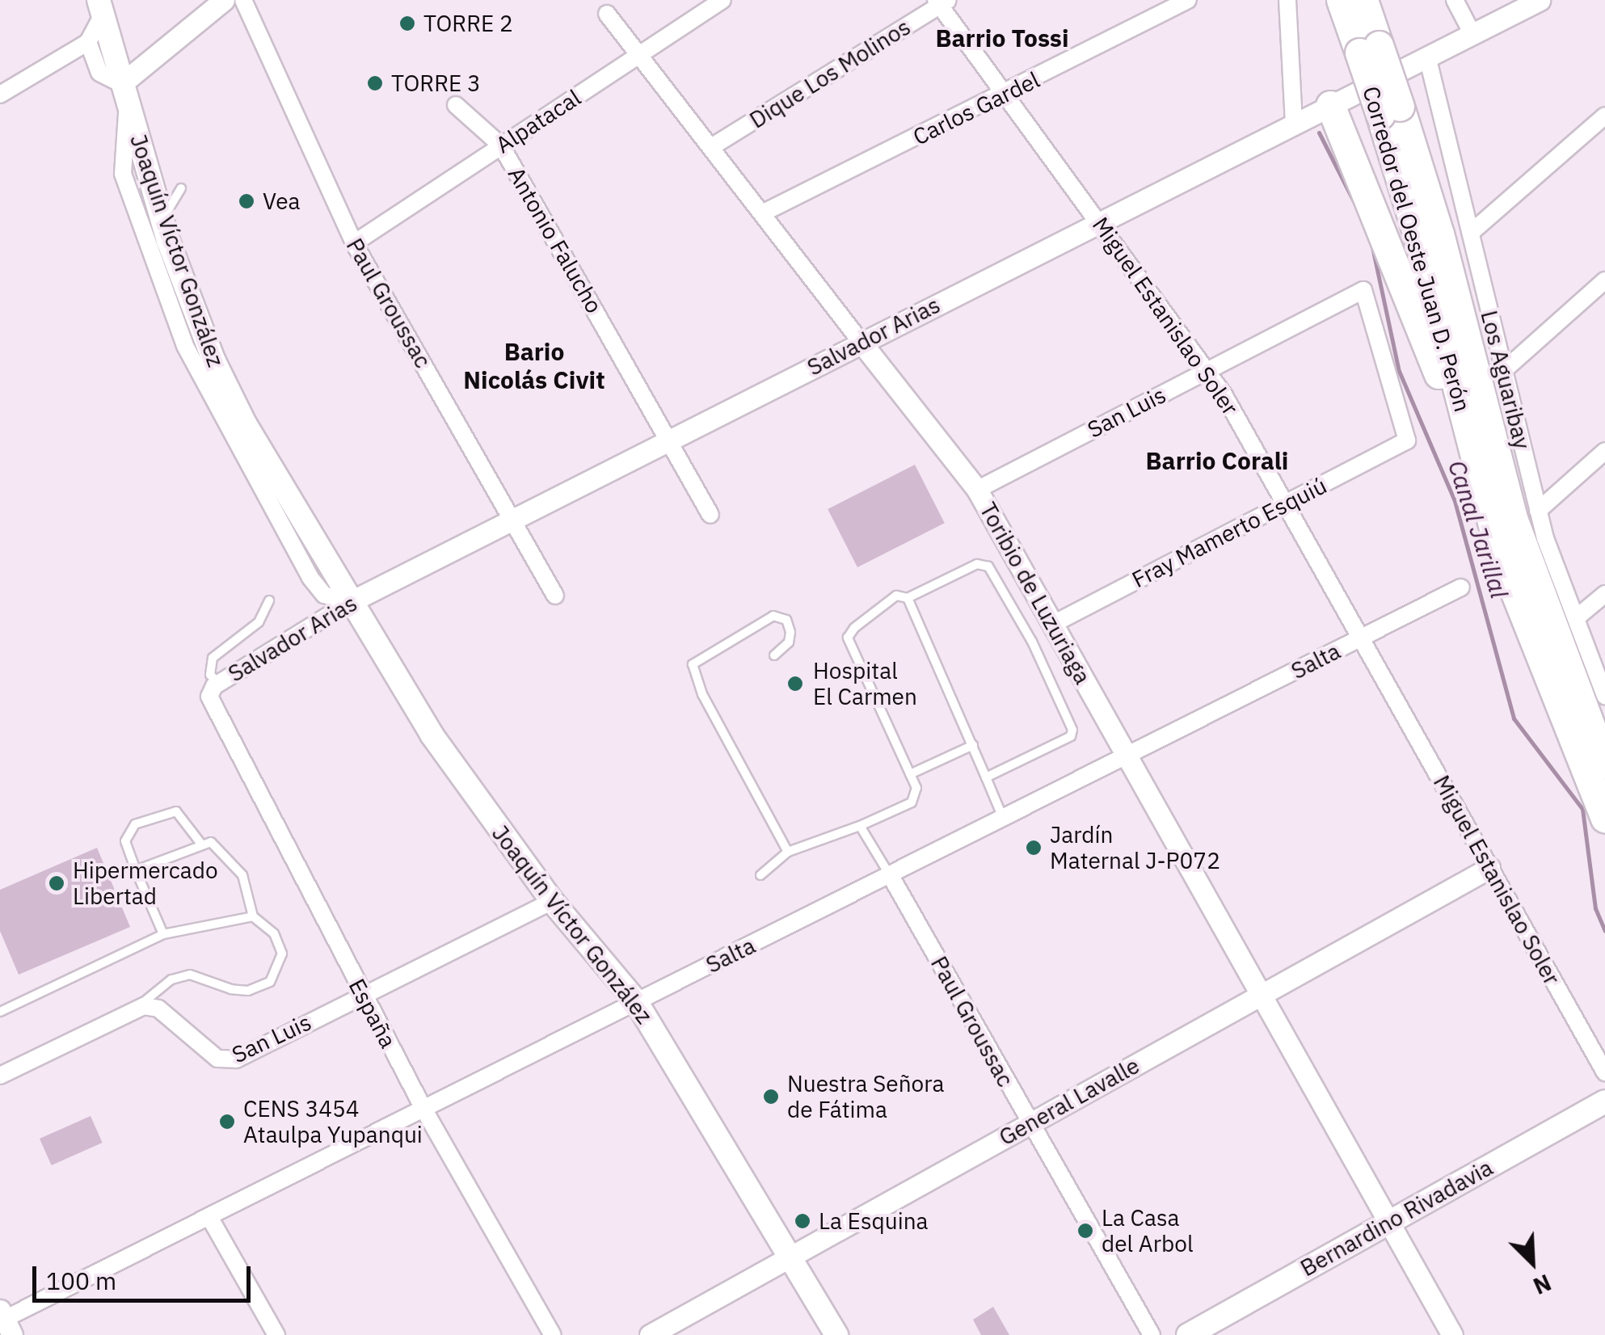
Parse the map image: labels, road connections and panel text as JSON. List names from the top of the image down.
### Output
{
  "streets": {
    "highway": ["Corredor del Oeste Juan D. Perón"],
    "main road": ["Joaquín Víctor González", "Bernardino Rivadavia"],
    "street": [
      "Dique Los Molinos",
      "Carlos Gardel",
      "Alpatacal",
      "Antonio Falucho",
      "Paul Groussac",
      "Miguel Estanislao Soler",
      "Salvador Arias",
      "Los Aguaribay",
      "San Luis",
      "Fray Mamerto Esquiú",
      "Toribio de Luzuriaga",
      "Salta",
      "España",
      "General Lavalle"
    ]
  },
  "crossings": [
    ["Dique Los Molinos", "Miguel Estanislao Soler"],
    ["Dique Los Molinos", "Toribio de Luzuriaga"],
    ["Carlos Gardel", "Miguel Estanislao Soler"],
    ["Carlos Gardel", "Toribio de Luzuriaga"],
    ["Alpatacal", "Antonio Falucho"],
    ["Alpatacal", "Paul Groussac"],
    ["Alpatacal", "Toribio de Luzuriaga"],
    ["Antonio Falucho", "Salvador Arias"],
    ["Joaquín Víctor González", "Salvador Arias"],
    ["Joaquín Víctor González", "San Luis"],
    ["Joaquín Víctor González", "Salta"],
    ["Joaquín Víctor González", "General Lavalle"],
    ["Paul Groussac", "Salvador Arias"],
    ["Paul Groussac", "Salta"],
    ["Paul Groussac", "General Lavalle"],
    ["Miguel Estanislao Soler", "Salvador Arias"],
    ["Miguel Estanislao Soler", "San Luis"],
    ["Miguel Estanislao Soler", "Fray Mamerto Esquiú"],
    ["Miguel Estanislao Soler", "Salta"],
    ["Miguel Estanislao Soler", "General Lavalle"],
    ["Salvador Arias", "Los Aguaribay"],
    ["Salvador Arias", "Toribio de Luzuriaga"],
    ["Salvador Arias", "España"],
    ["San Luis", "Fray Mamerto Esquiú"],
    ["San Luis", "Toribio de Luzuriaga"],
    ["San Luis", "España"],
    ["Fray Mamerto Esquiú", "Toribio de Luzuriaga"],
    ["Toribio de Luzuriaga", "Salta"],
    ["Toribio de Luzuriaga", "General Lavalle"],
    ["Toribio de Luzuriaga", "Bernardino Rivadavia"],
    ["Salta", "España"]
  ],
  "districts": ["Barrio Tossi", "Bario Nicolás Civit", "Barrio Corali"],
  "water": ["Canal Jarillal"],
  "places": [
    "TORRE 2",
    "TORRE 3",
    "Vea",
    "Hospital El Carmen",
    "Jardín Maternal J-P072",
    "Hipermercado Libertad",
    "Nuestra Señora de Fátima",
    "CENS 3454 Ataulpa Yupanqui",
    "La Esquina",
    "La Casa del Arbol"
  ],
  "scale_bar": "100 m",
  "north": "bottom right"
}
